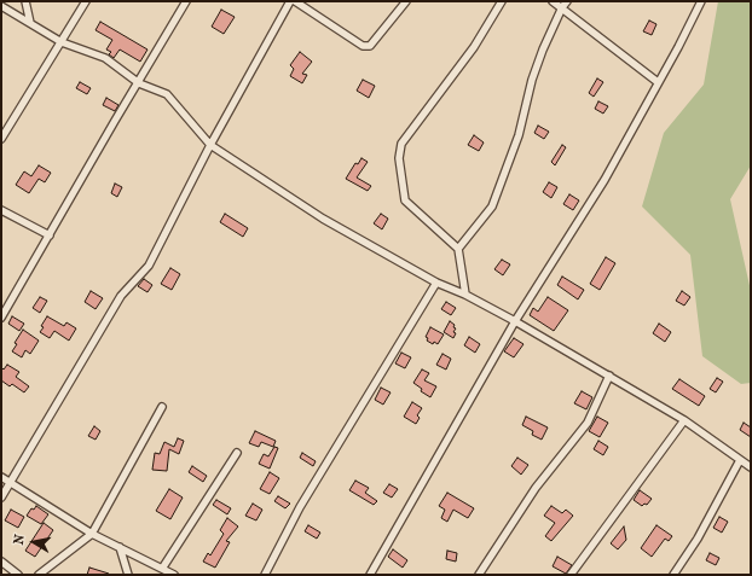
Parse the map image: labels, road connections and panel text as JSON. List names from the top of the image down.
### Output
{
  "north": "left"
}
